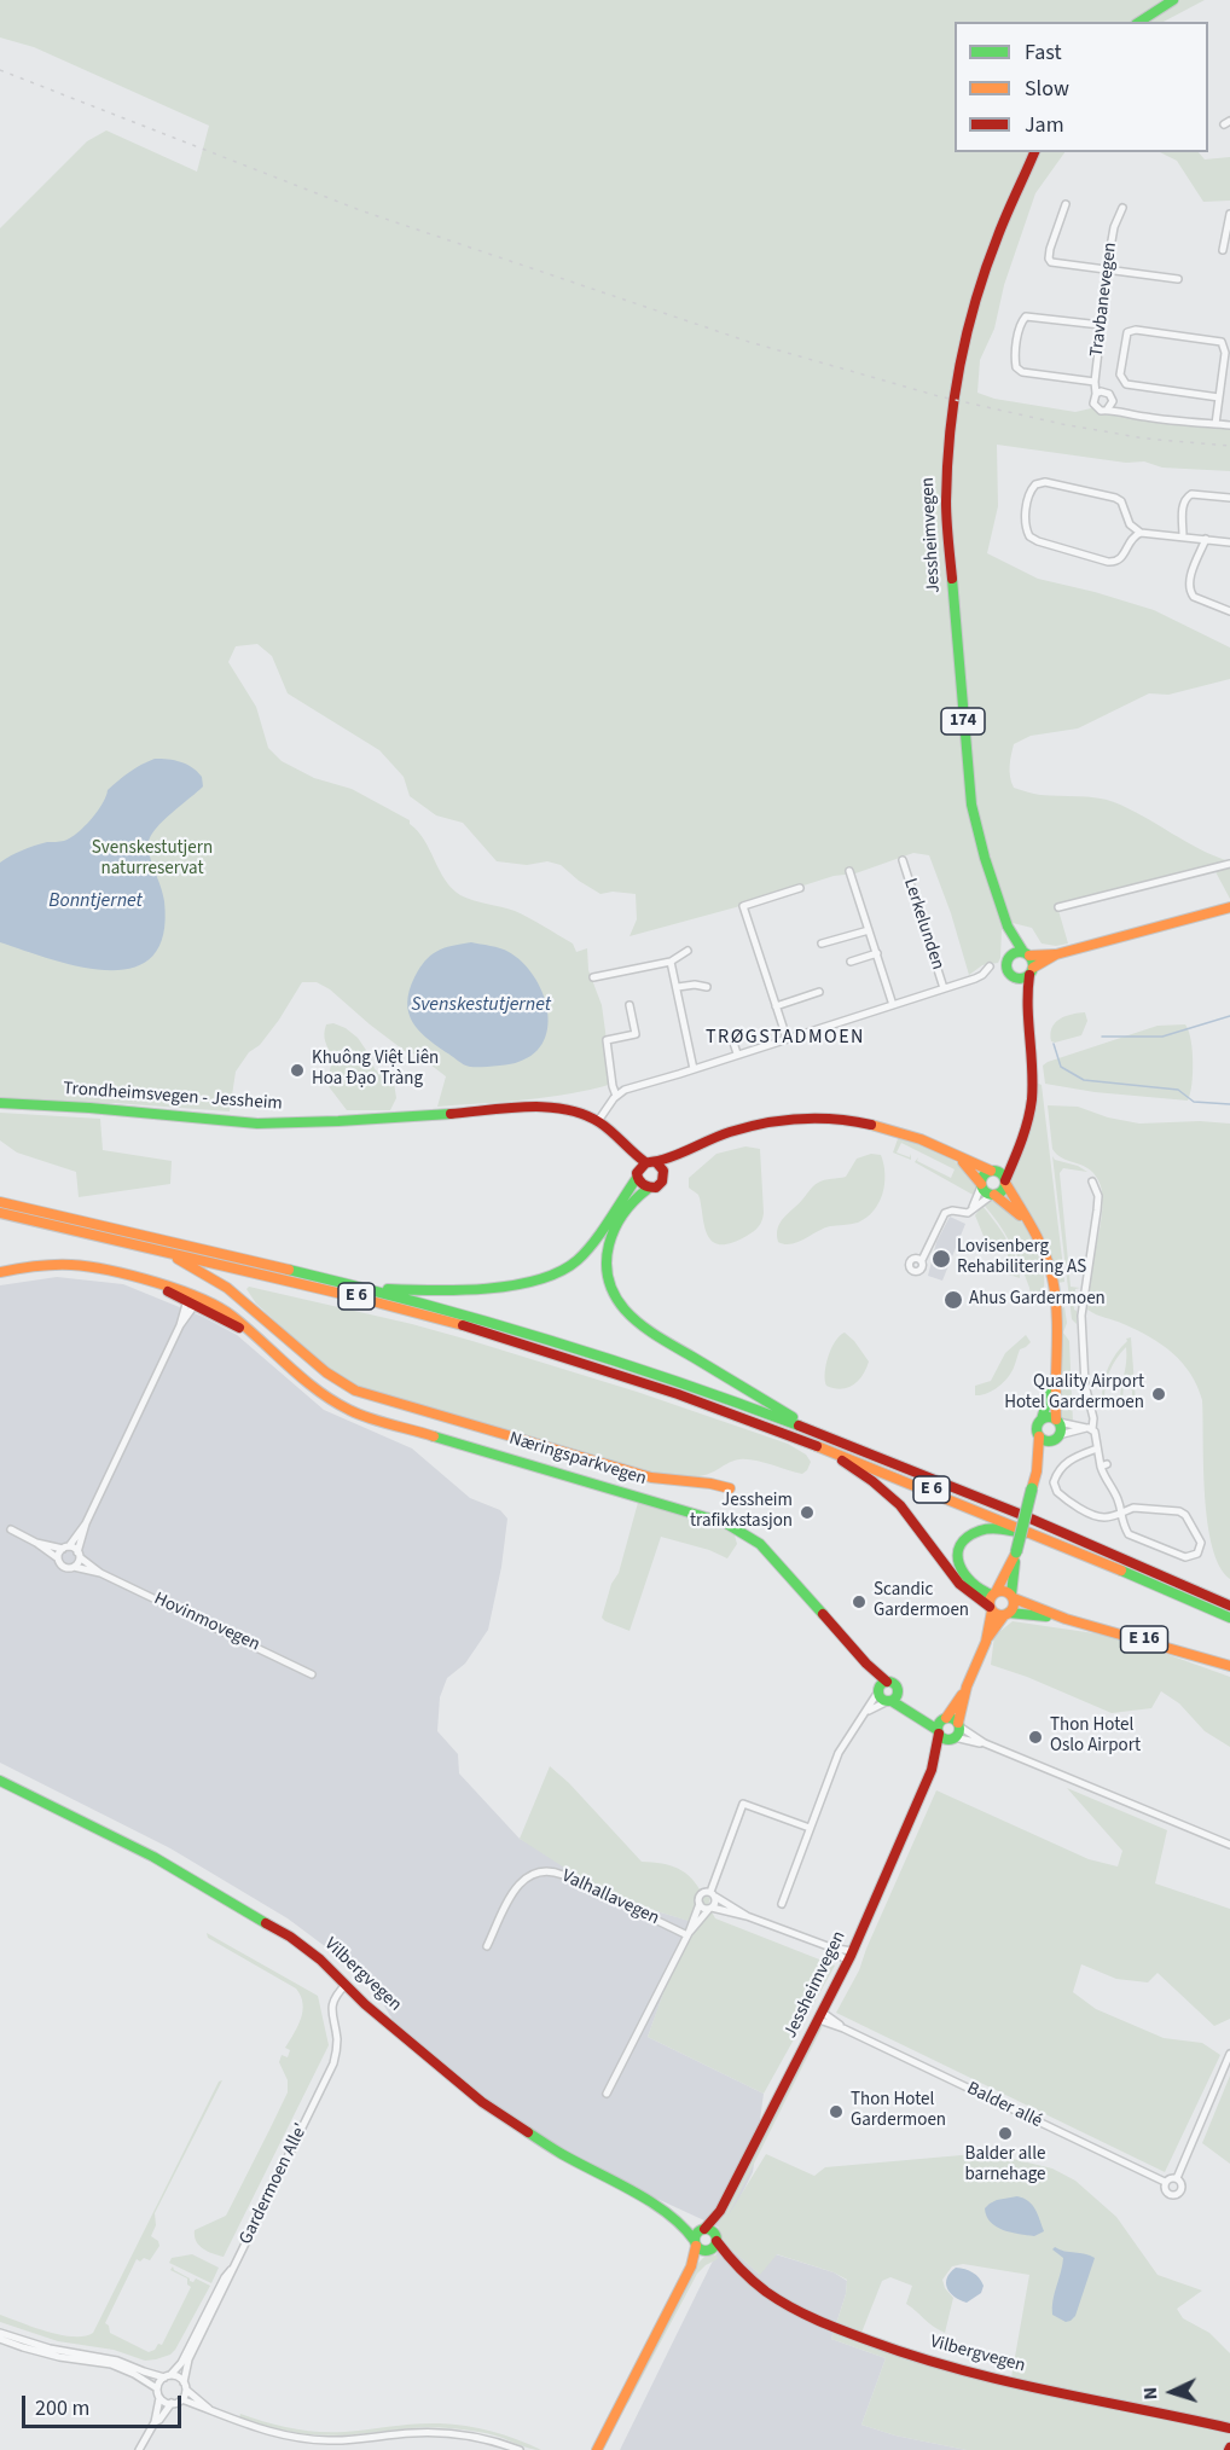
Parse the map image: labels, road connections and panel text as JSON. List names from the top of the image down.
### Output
{
  "streets": {
    "main road": [
      "Jessheimvegen",
      "174",
      "Trondheimsvegen - Jessheim",
      "E 6",
      "Næringsparkvegen",
      "E 16",
      "Vilbergvegen"
    ],
    "street": [
      "Travbanevegen",
      "Lerkelunden",
      "Hovinmovegen",
      "Valhallavegen",
      "Balder allé",
      "Gardermoen Alle'"
    ]
  },
  "crossings": [
    ["Jessheimvegen", "174"],
    ["Jessheimvegen", "E 6"],
    ["Jessheimvegen", "Næringsparkvegen"],
    ["Jessheimvegen", "E 16"],
    ["Jessheimvegen", "Vilbergvegen"],
    ["Jessheimvegen", "Balder allé"],
    ["Trondheimsvegen - Jessheim", "E 6"],
    ["E 6", "E 16"],
    ["Vilbergvegen", "Gardermoen Alle'"]
  ],
  "districts": ["TRØGSTADMOEN"],
  "water": ["Bonntjernet", "Svenskestutjernet"],
  "parks": ["Svenskestutjern naturreservat"],
  "places": [
    "Khuông Việt Liên Hoa Đạo Tràng",
    "Lovisenberg Rehabilitering AS",
    "Ahus Gardermoen",
    "Quality Airport Hotel Gardermoen",
    "Jessheim trafikkstasjon",
    "Scandic Gardermoen",
    "Thon Hotel Oslo Airport",
    "Thon Hotel Gardermoen",
    "Balder alle barnehage"
  ],
  "legend": ["Fast", "Slow", "Jam"],
  "scale_bar": "200 m",
  "north": "left"
}
